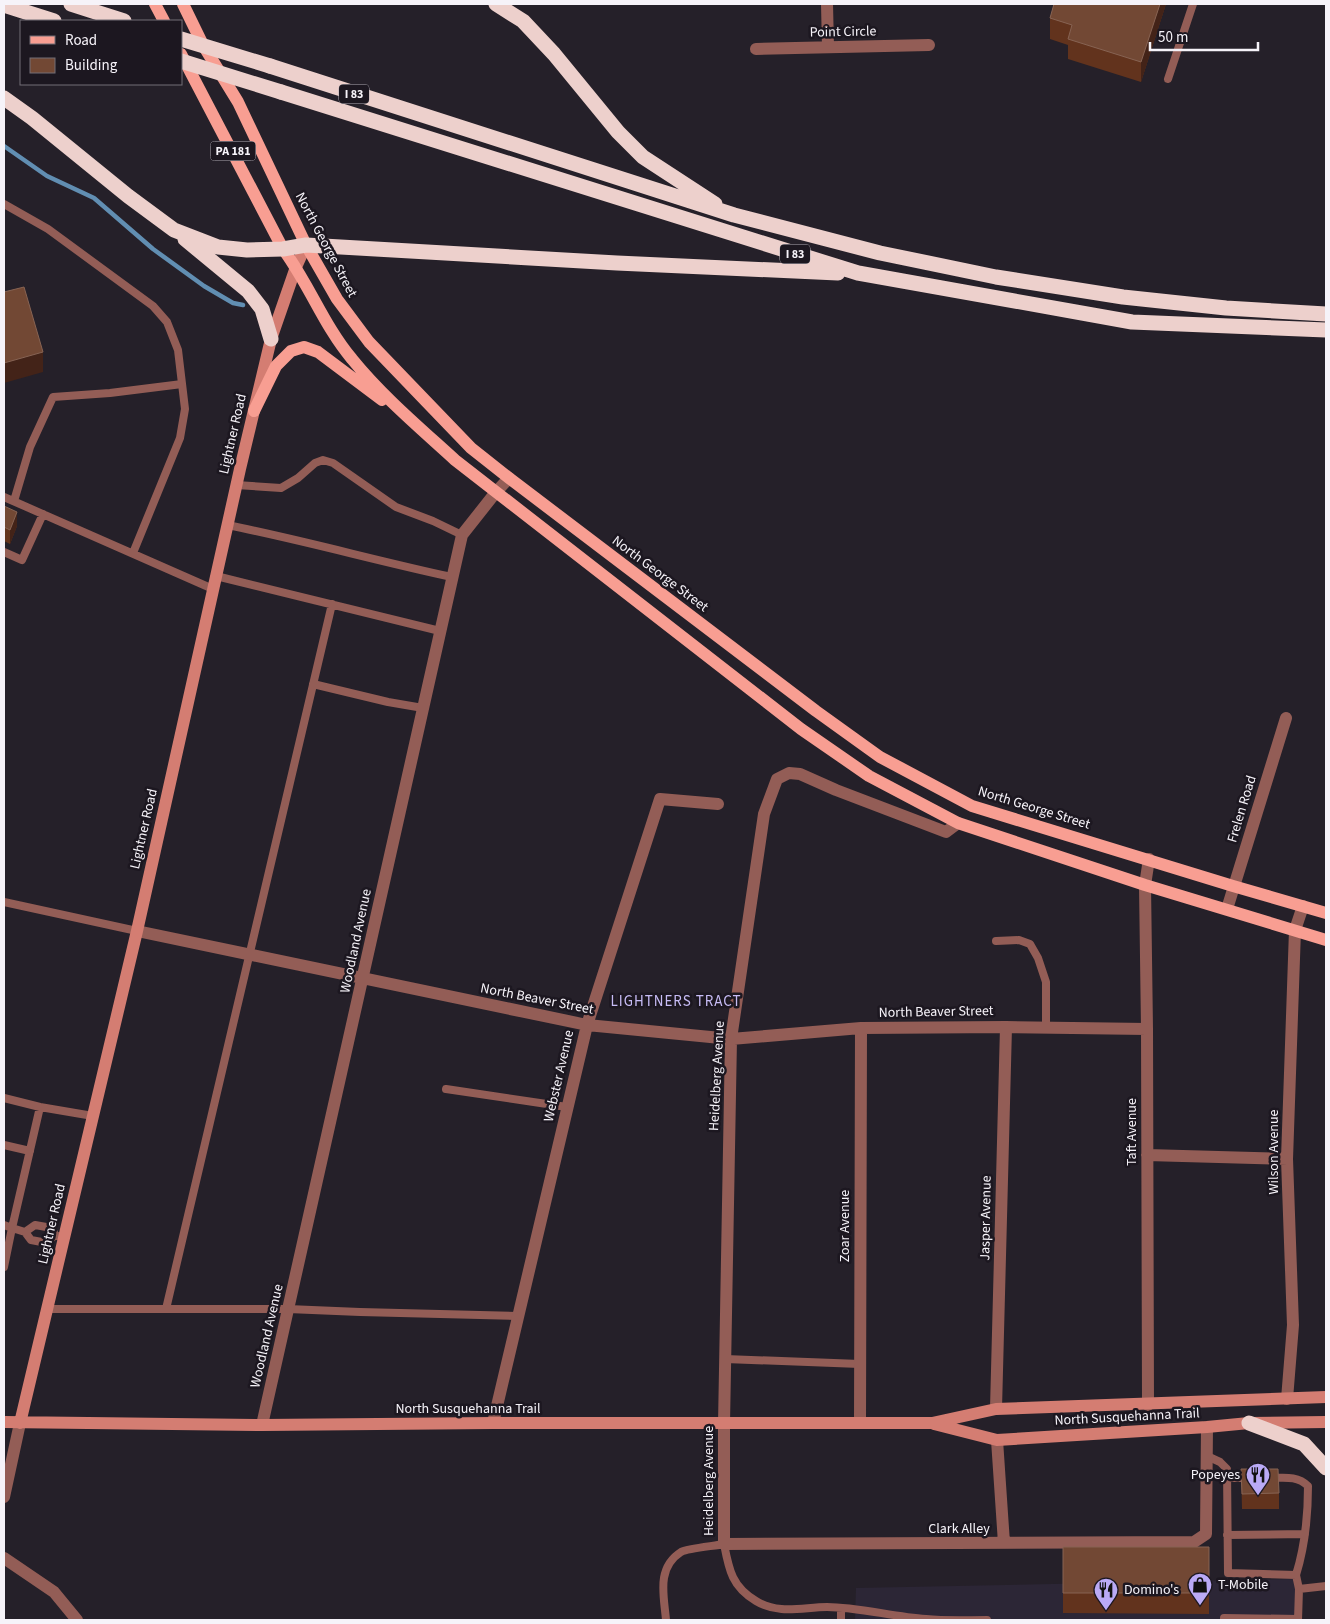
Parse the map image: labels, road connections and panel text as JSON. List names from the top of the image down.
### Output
{
  "streets": {
    "highway": ["I 83"],
    "main road": [
      "PA 181",
      "North George Street",
      "Lightner Road",
      "North Susquehanna Trail"
    ],
    "street": [
      "Point Circle",
      "Frelen Road",
      "Woodland Avenue",
      "North Beaver Street",
      "Webster Avenue",
      "Heidelberg Avenue",
      "Taft Avenue",
      "Wilson Avenue",
      "Jasper Avenue",
      "Zoar Avenue",
      "Clark Alley"
    ]
  },
  "crossings": [
    ["North George Street", "Lightner Road"],
    ["North George Street", "Frelen Road"],
    ["North George Street", "Woodland Avenue"],
    ["North George Street", "Taft Avenue"],
    ["North George Street", "Wilson Avenue"],
    ["Lightner Road", "North Beaver Street"],
    ["Lightner Road", "North Susquehanna Trail"],
    ["Woodland Avenue", "North Beaver Street"],
    ["Woodland Avenue", "North Susquehanna Trail"],
    ["North Beaver Street", "Webster Avenue"],
    ["North Beaver Street", "Heidelberg Avenue"],
    ["North Beaver Street", "Taft Avenue"],
    ["North Beaver Street", "Jasper Avenue"],
    ["North Beaver Street", "Zoar Avenue"],
    ["Webster Avenue", "North Susquehanna Trail"],
    ["Heidelberg Avenue", "North Susquehanna Trail"],
    ["Heidelberg Avenue", "Clark Alley"],
    ["Taft Avenue", "North Susquehanna Trail"],
    ["Wilson Avenue", "North Susquehanna Trail"],
    ["Jasper Avenue", "North Susquehanna Trail"],
    ["Zoar Avenue", "North Susquehanna Trail"]
  ],
  "districts": ["LIGHTNERS TRACT"],
  "places": {
    "restaurant": ["Popeyes", "Domino's"],
    "shop": ["T-Mobile"]
  },
  "legend": ["Road", "Building"],
  "scale_bar": "50 m"
}
